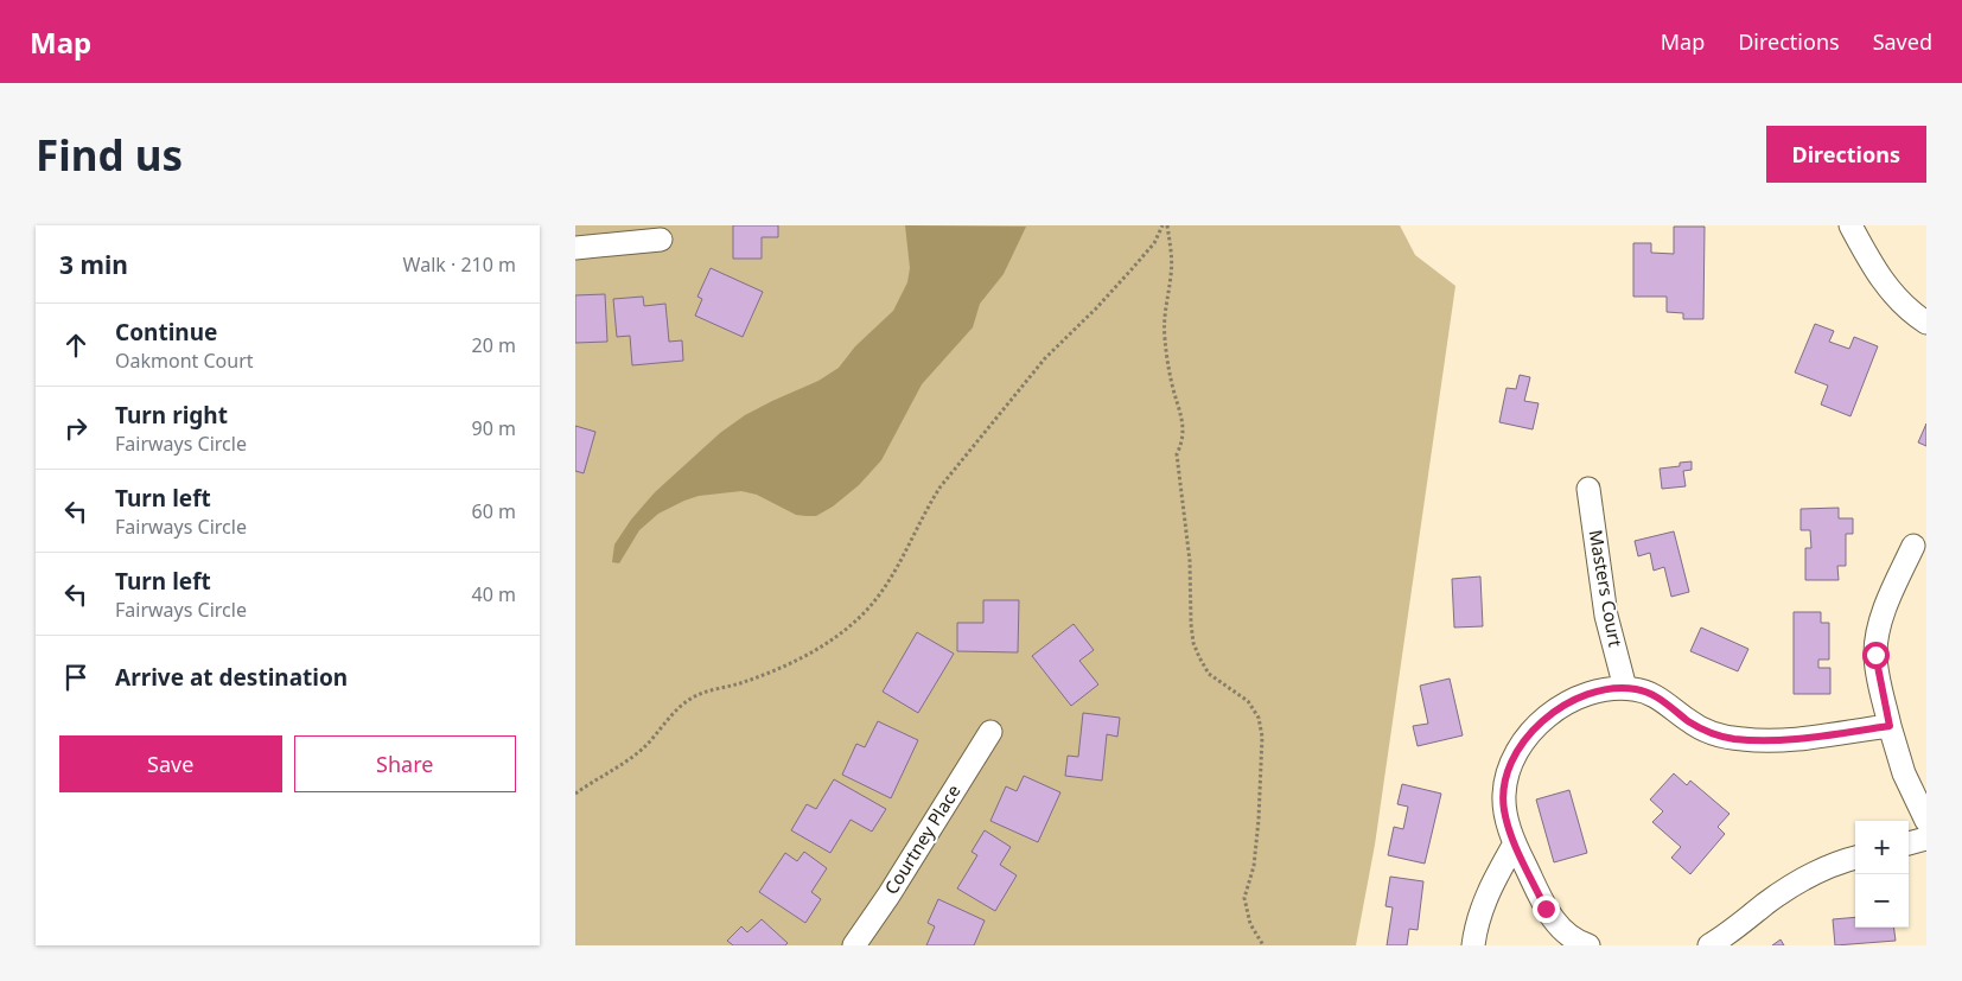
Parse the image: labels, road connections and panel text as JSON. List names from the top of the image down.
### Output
{
  "streets": {
    "street": ["Masters Court", "Courtney Place"]
  },
  "page": {
    "header": "Map",
    "nav": ["Map", "Directions", "Saved"],
    "buttons": [
      "Directions",
      ["Save", "Share"]
    ],
    "title": "Find us",
    "heading": ["3 min", "Walk · 210 m"],
    "list": [
      ["Continue", "Oakmont Court", "20 m"],
      ["Turn right", "Fairways Circle", "90 m"],
      ["Turn left", "Fairways Circle", "60 m"],
      ["Turn left", "Fairways Circle", "40 m"],
      "Arrive at destination"
    ],
    "map_buttons": ["+", "−"]
  }
}
